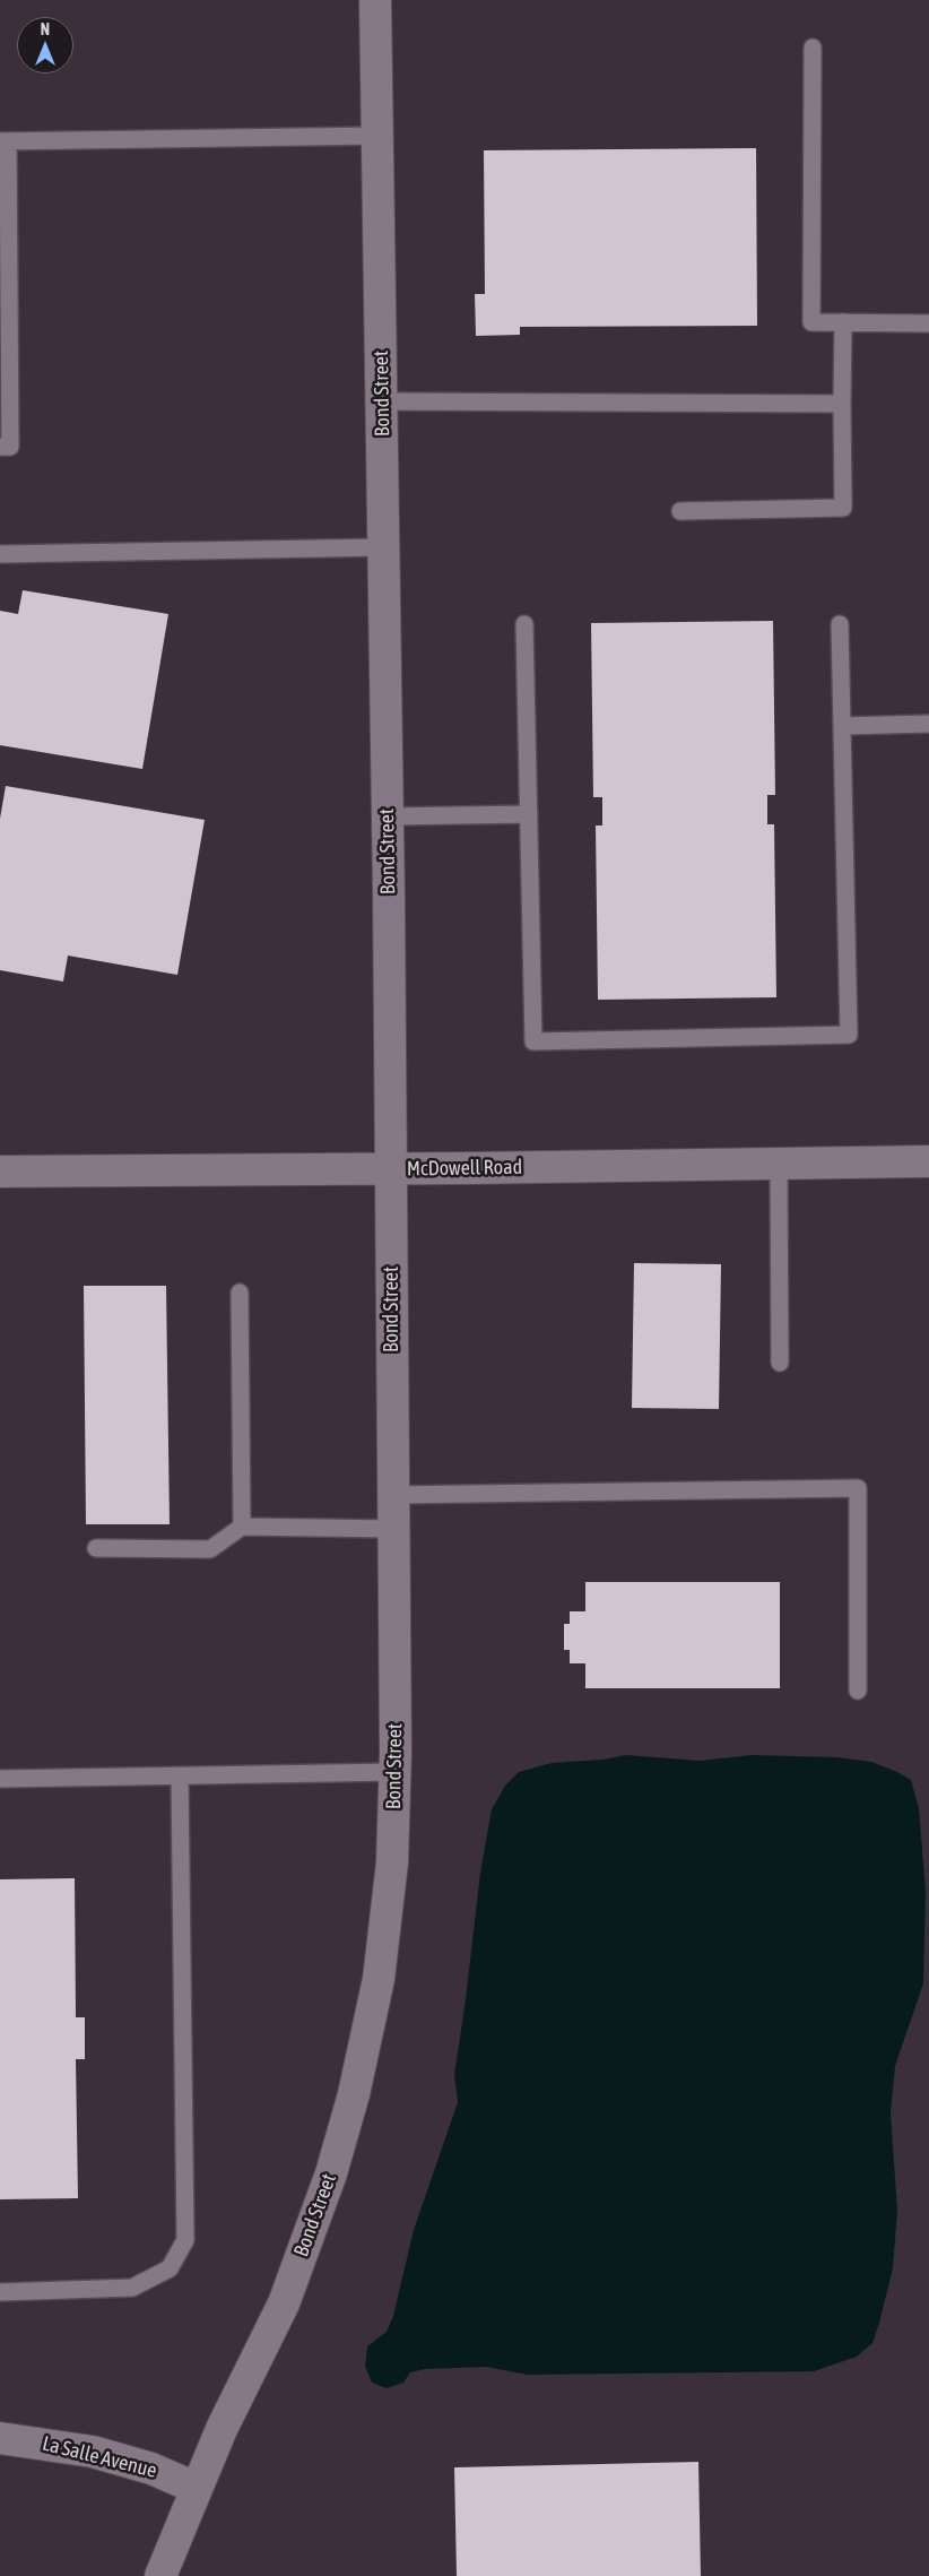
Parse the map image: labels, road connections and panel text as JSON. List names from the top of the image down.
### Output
{
  "streets": {
    "street": ["Bond Street", "McDowell Road", "La Salle Avenue"]
  },
  "crossings": [
    ["Bond Street", "McDowell Road"],
    ["Bond Street", "La Salle Avenue"]
  ],
  "north": "top"
}
